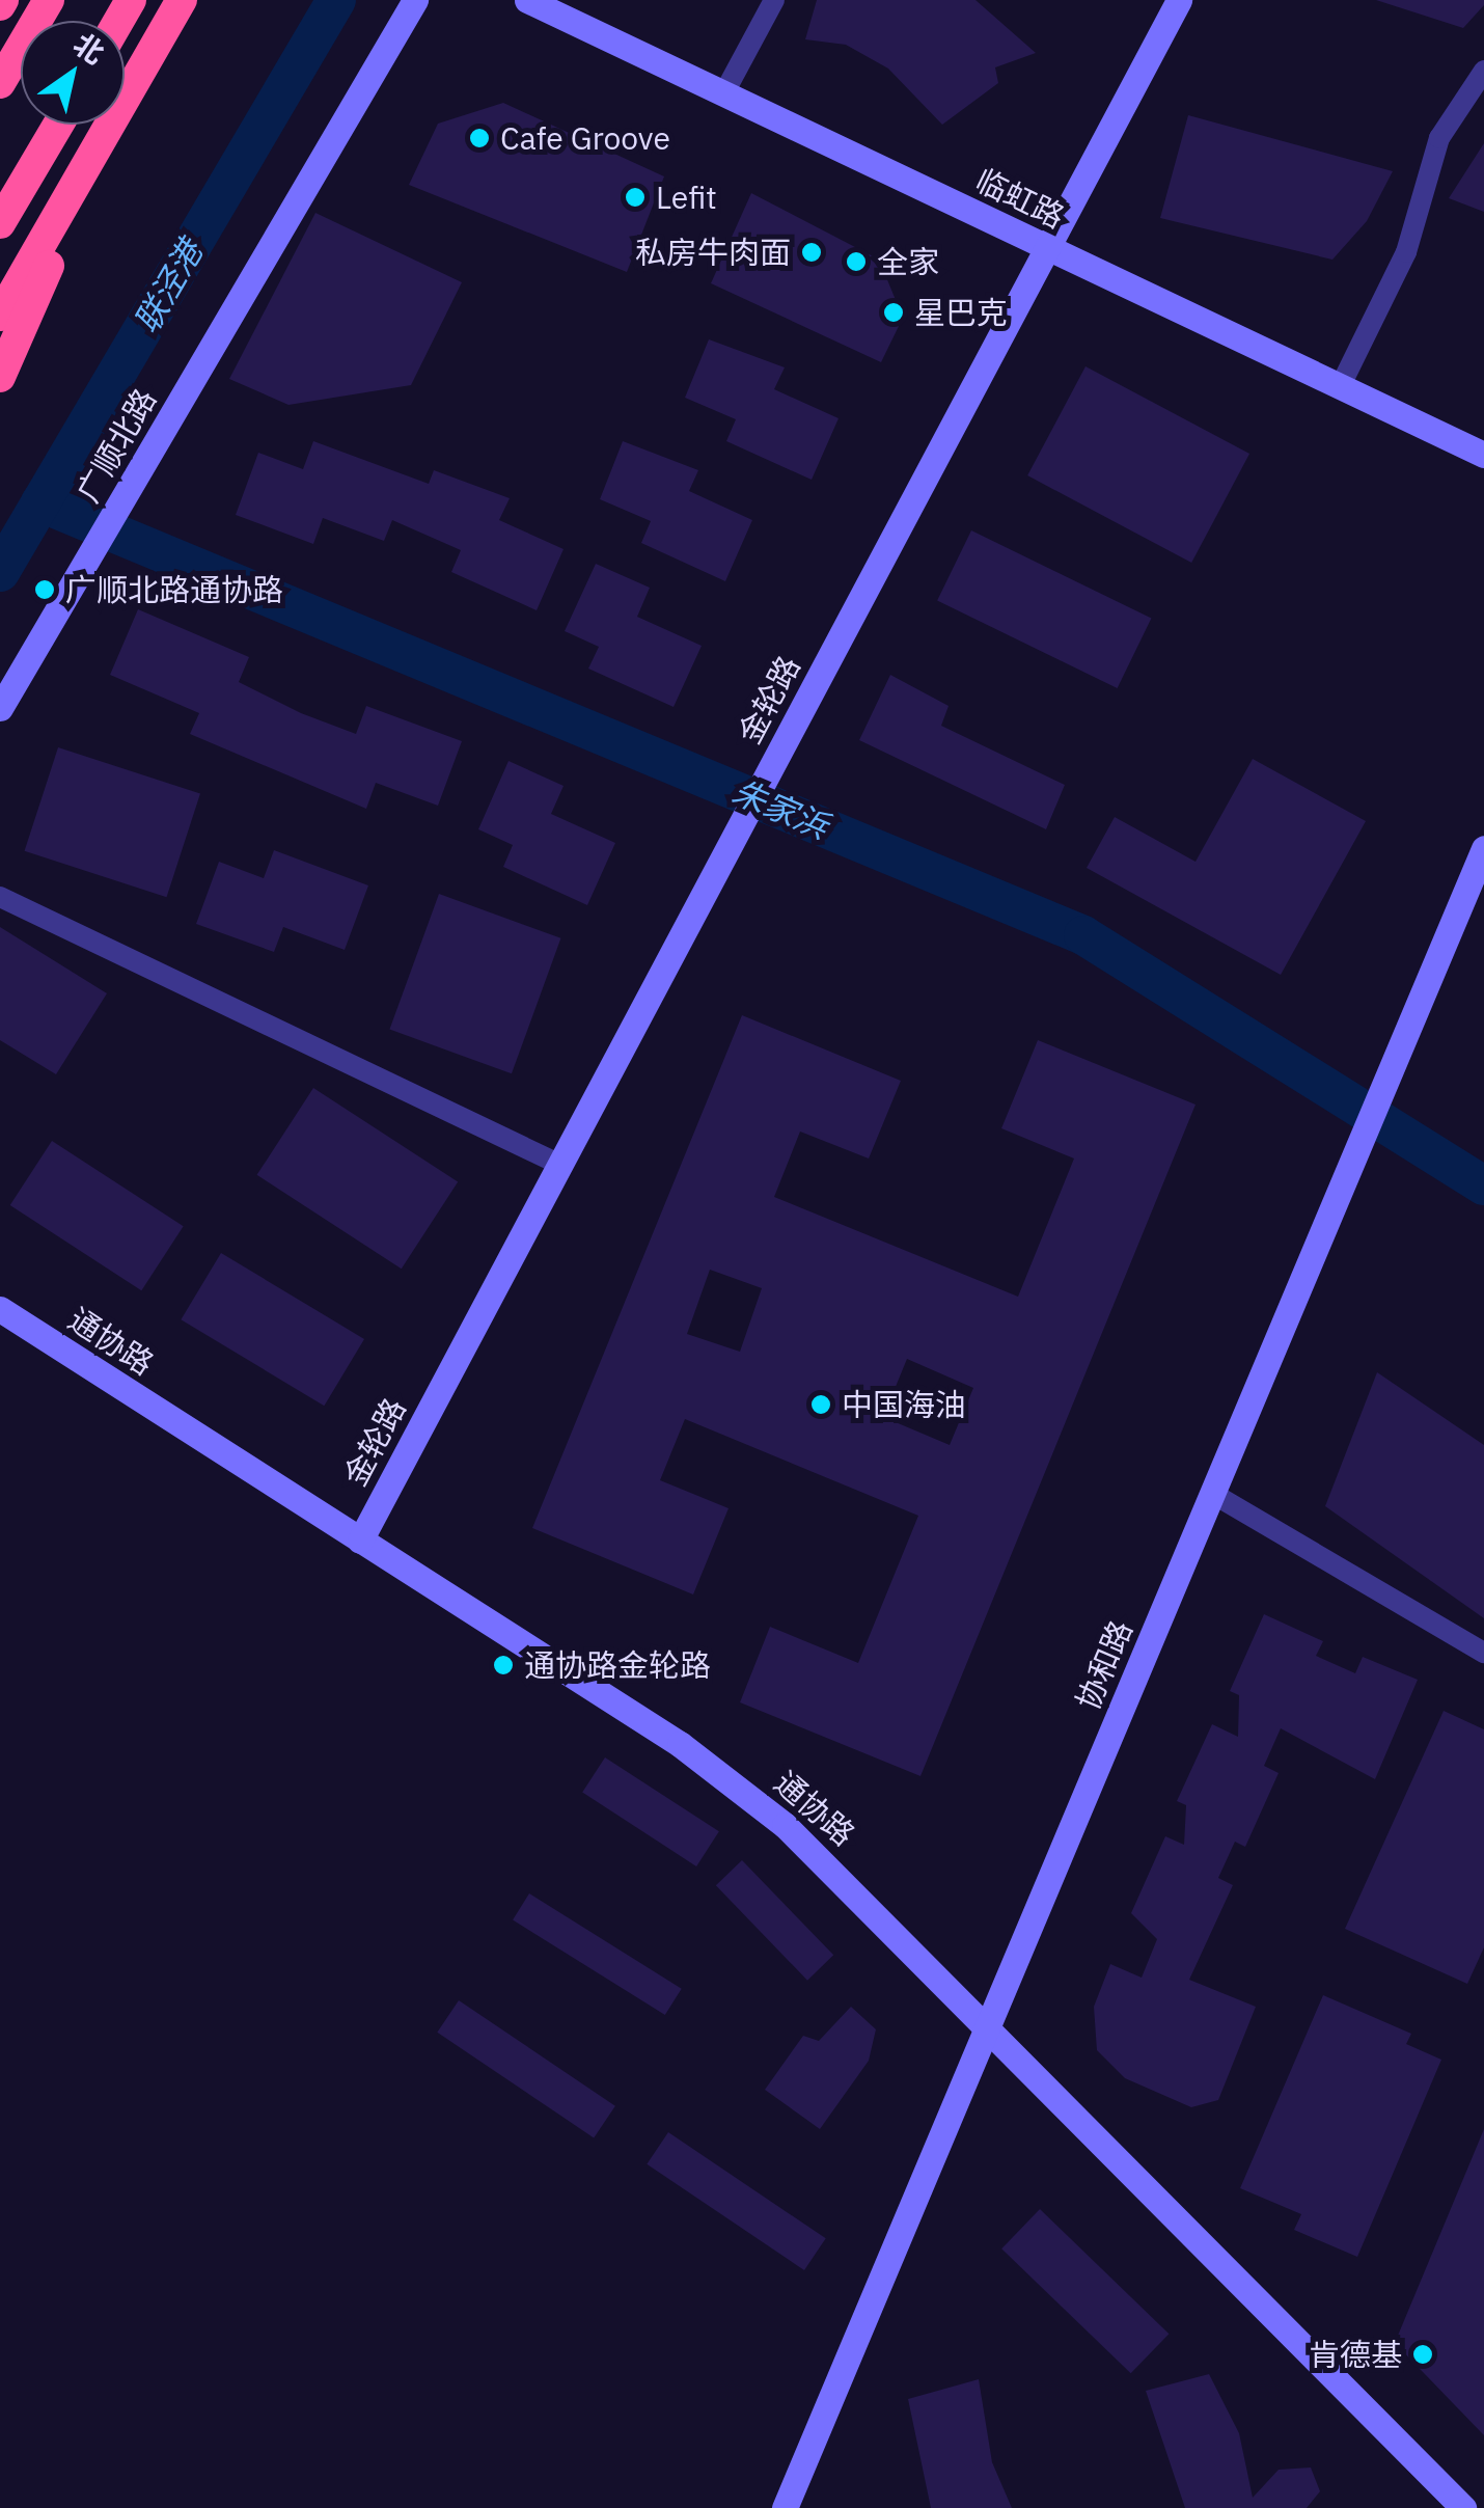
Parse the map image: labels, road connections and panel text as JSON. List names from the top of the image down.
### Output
{
  "streets": {
    "street": [
      "临虹路",
      "广顺北路",
      "金轮路",
      "通协路",
      "协和路"
    ]
  },
  "crossings": [
    ["临虹路", "金轮路"],
    ["金轮路", "通协路"],
    ["通协路", "协和路"]
  ],
  "water": ["联泾港", "朱家浜"],
  "places": [
    "Cafe Groove",
    "Lefit",
    "私房牛肉面",
    "全家",
    "星巴克",
    "广顺北路通协路",
    "中国海油",
    "通协路金轮路",
    "肯德基"
  ],
  "north": "top right"
}
